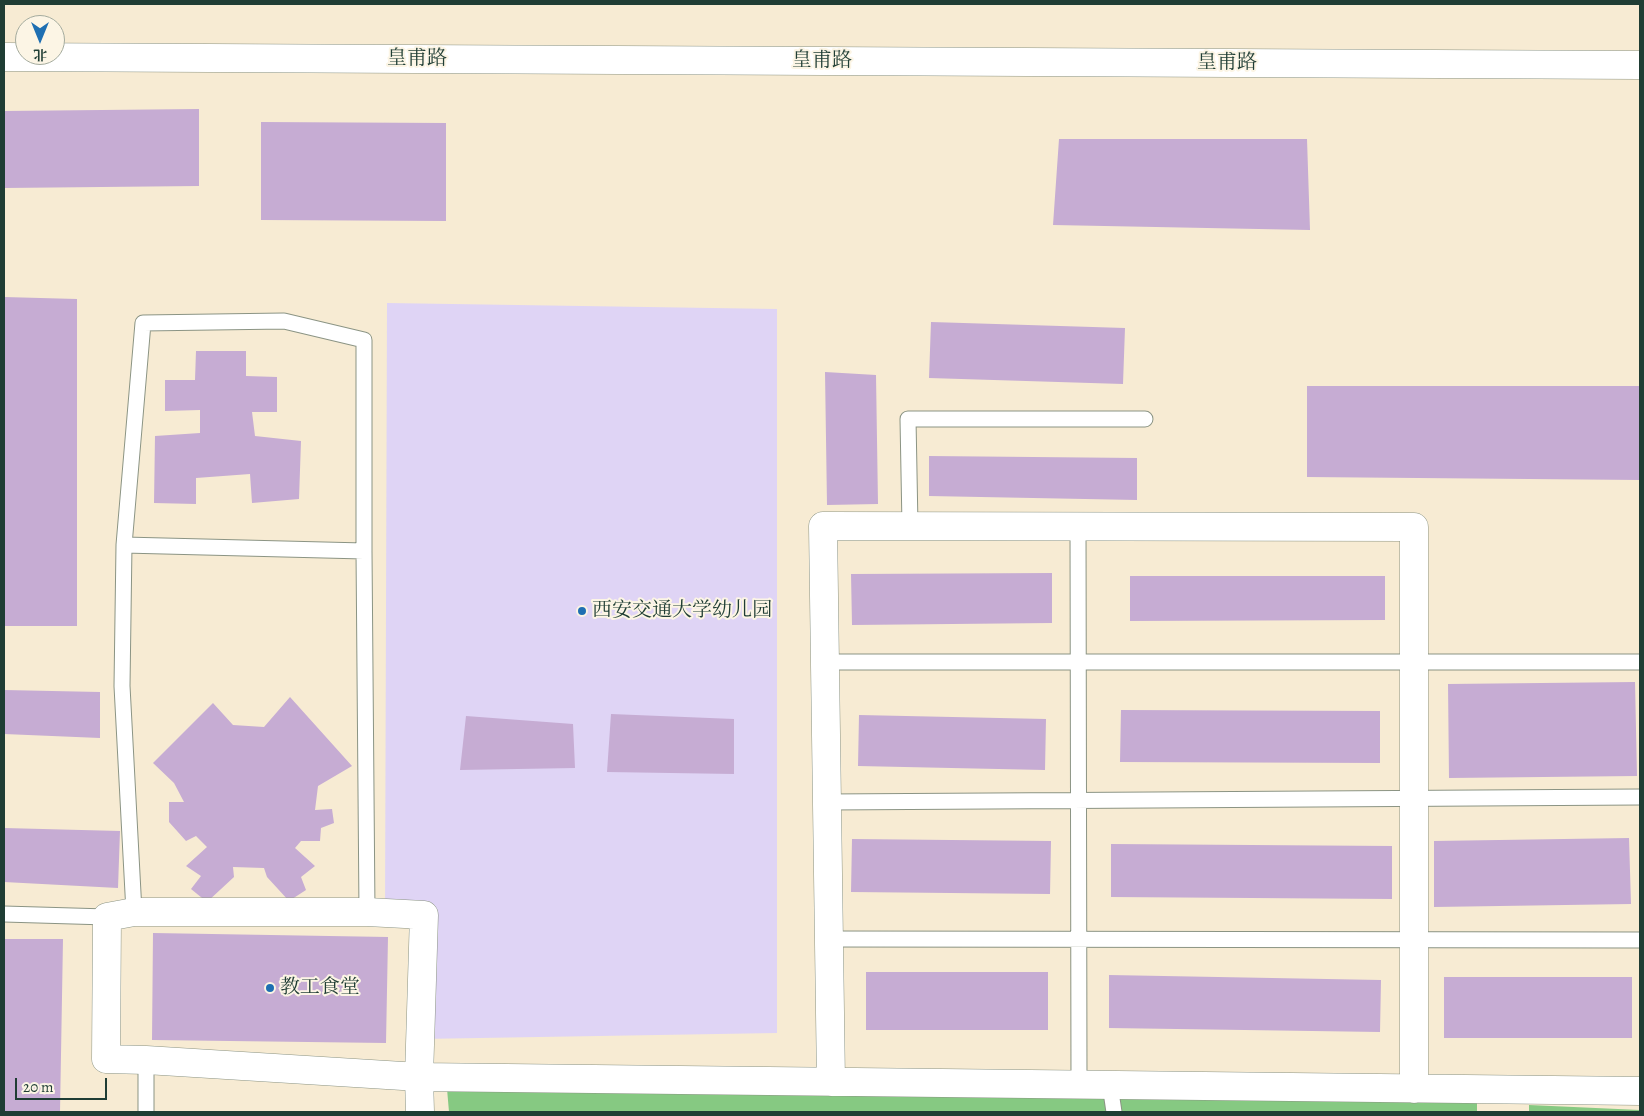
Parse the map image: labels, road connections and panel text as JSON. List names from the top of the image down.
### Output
{
  "streets": {
    "street": ["皇甫路"]
  },
  "places": ["西安交通大学幼儿园", "教工食堂"],
  "scale_bar": "20 m",
  "north": "bottom"
}
